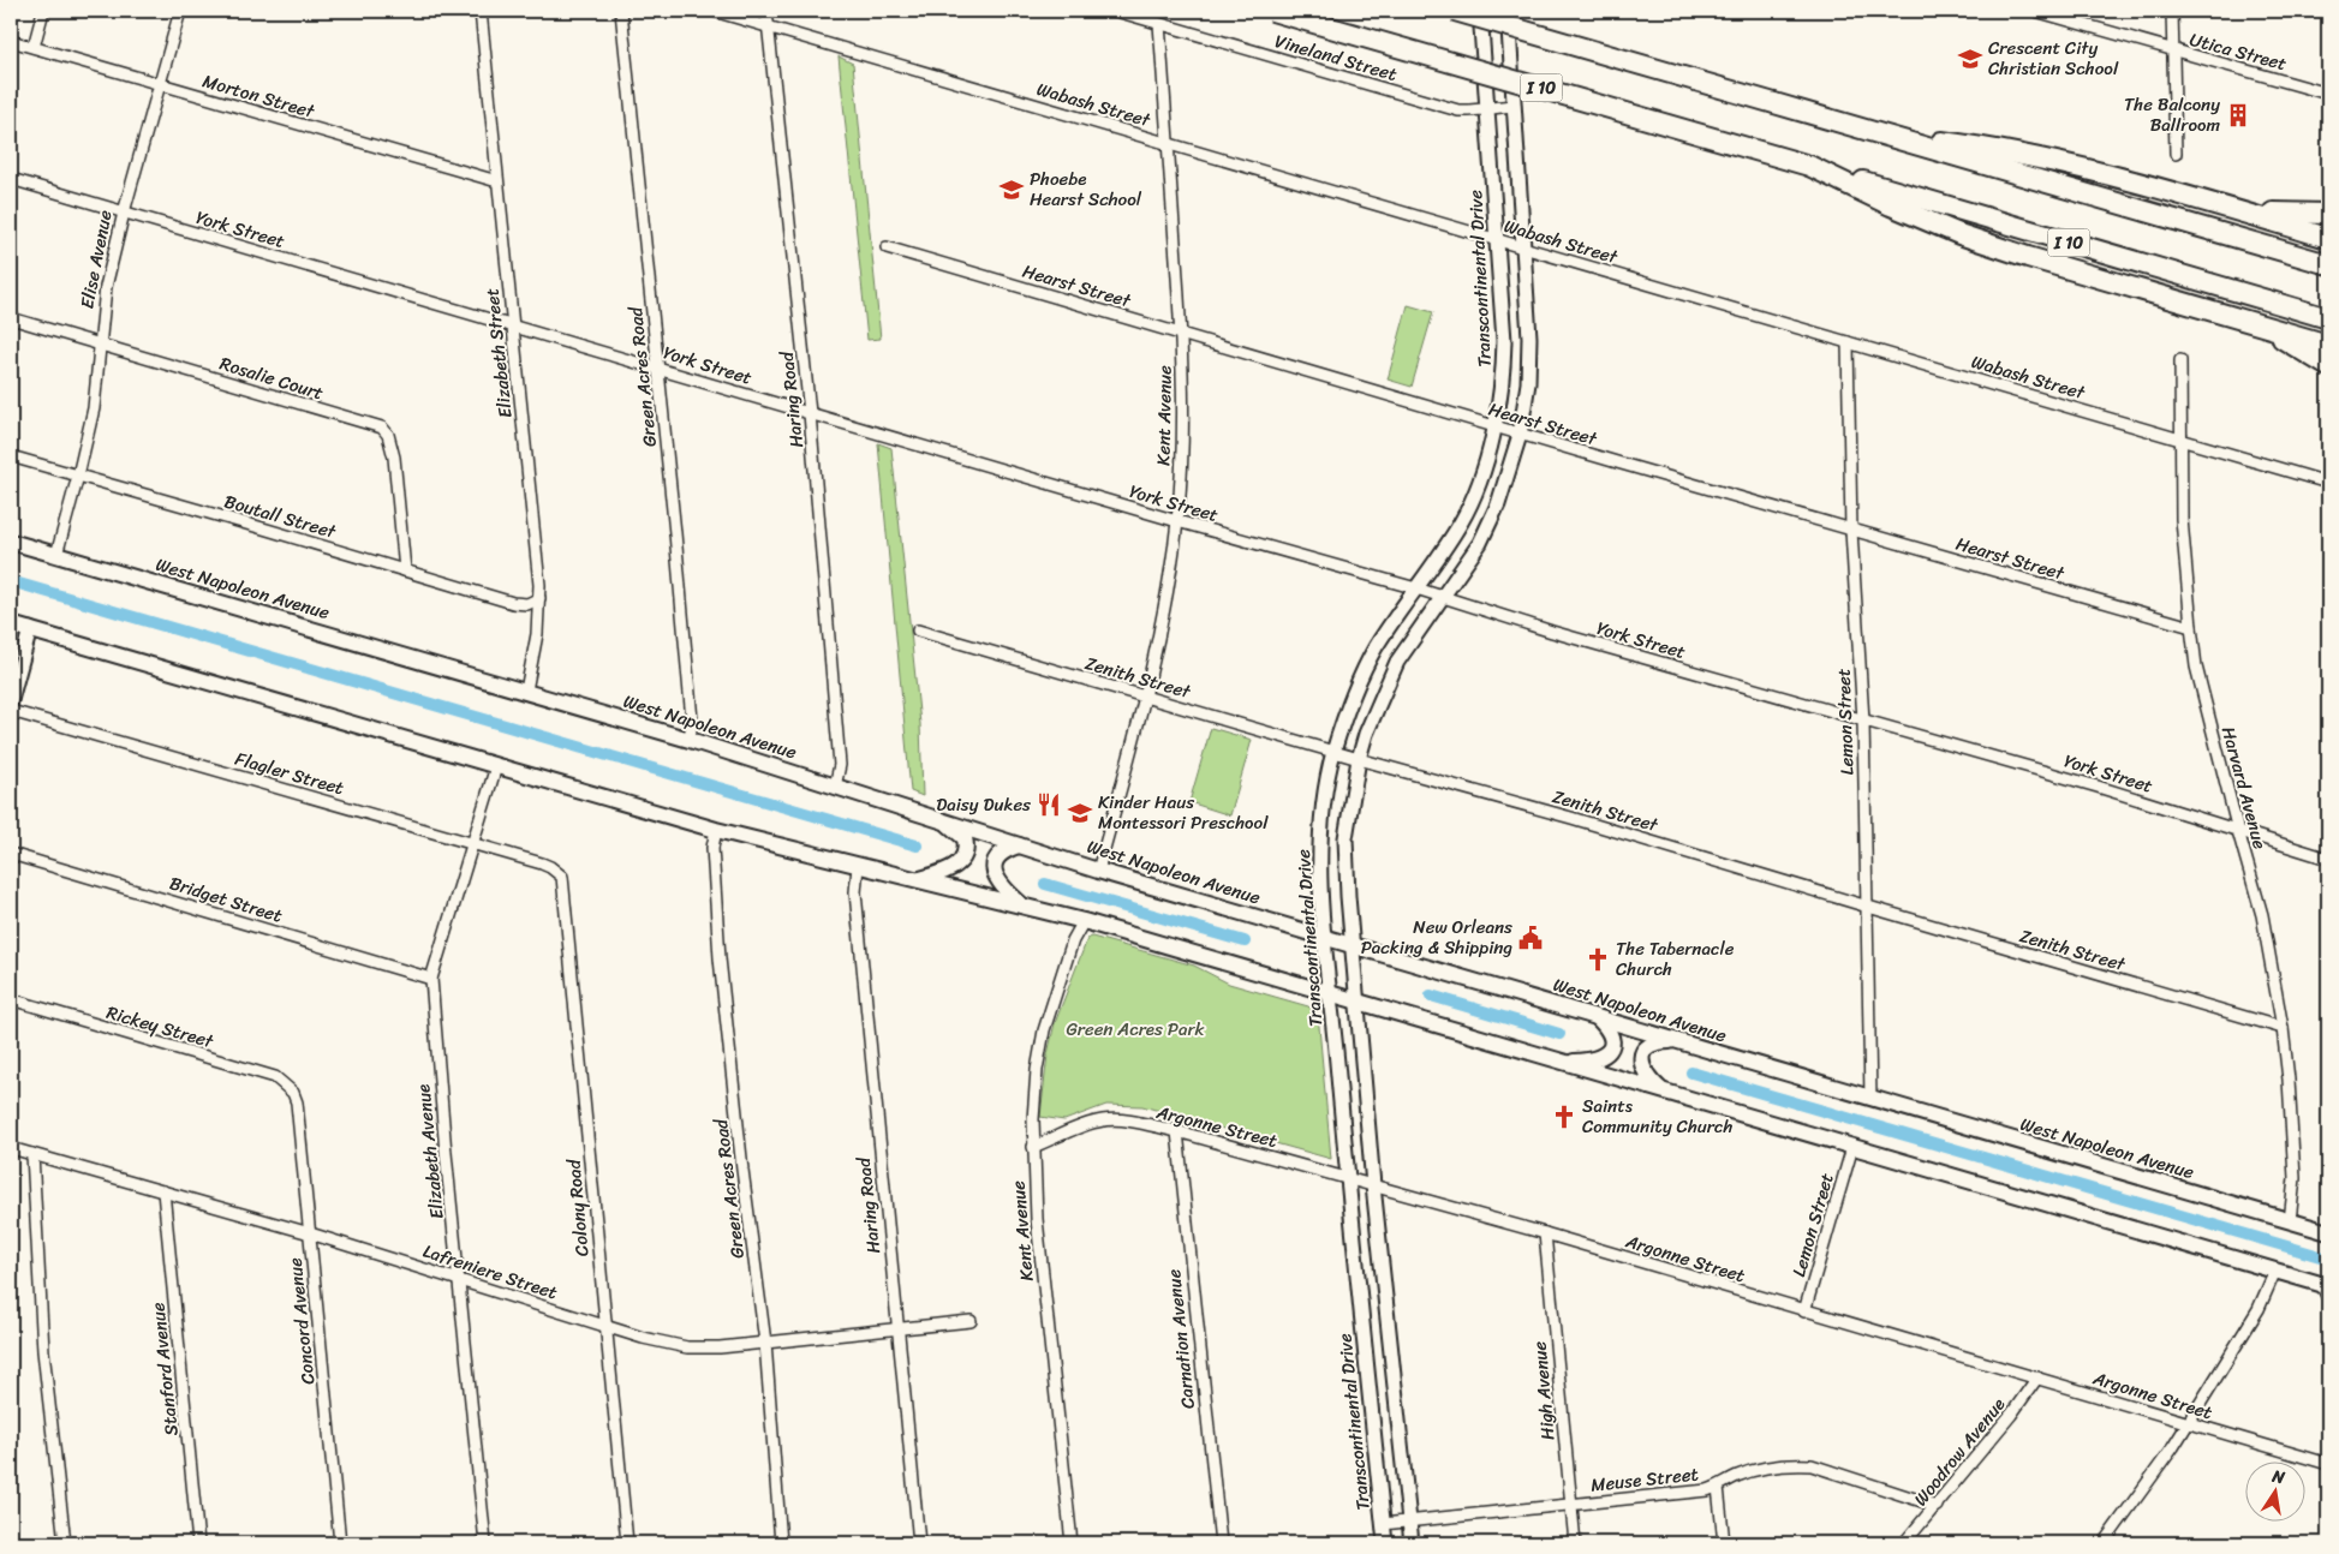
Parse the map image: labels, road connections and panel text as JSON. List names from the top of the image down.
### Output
{
  "streets": {
    "highway": ["I 10"],
    "main road": ["West Napoleon Avenue"],
    "street": [
      "Utica Street",
      "Vineland Street",
      "Morton Street",
      "Wabash Street",
      "York Street",
      "Elise Avenue",
      "Transcontinental Drive",
      "Hearst Street",
      "Elizabeth Street",
      "Green Acres Road",
      "Rosalie Court",
      "Haring Road",
      "Kent Avenue",
      "Boutall Street",
      "Zenith Street",
      "Lemon Street",
      "Flagler Street",
      "Harvard Avenue",
      "Bridget Street",
      "Rickey Street",
      "Argonne Street",
      "Elizabeth Avenue",
      "Colony Road",
      "Lafreniere Street",
      "Concord Avenue",
      "Carnation Avenue",
      "Stanford Avenue",
      "High Avenue",
      "Woodrow Avenue",
      "Meuse Street"
    ]
  },
  "crossings": [
    ["Vineland Street", "Transcontinental Drive"],
    ["Vineland Street", "Kent Avenue"],
    ["Morton Street", "Elise Avenue"],
    ["Morton Street", "Elizabeth Street"],
    ["Wabash Street", "Transcontinental Drive"],
    ["Wabash Street", "Haring Road"],
    ["Wabash Street", "Kent Avenue"],
    ["Wabash Street", "Lemon Street"],
    ["Wabash Street", "Harvard Avenue"],
    ["York Street", "Elise Avenue"],
    ["York Street", "Transcontinental Drive"],
    ["York Street", "Elizabeth Street"],
    ["York Street", "Green Acres Road"],
    ["York Street", "Haring Road"],
    ["York Street", "Kent Avenue"],
    ["York Street", "Lemon Street"],
    ["York Street", "Harvard Avenue"],
    ["Elise Avenue", "Rosalie Court"],
    ["Elise Avenue", "Boutall Street"],
    ["Elise Avenue", "West Napoleon Avenue"],
    ["Transcontinental Drive", "Hearst Street"],
    ["Transcontinental Drive", "West Napoleon Avenue"],
    ["Transcontinental Drive", "Zenith Street"],
    ["Transcontinental Drive", "Argonne Street"],
    ["Transcontinental Drive", "Meuse Street"],
    ["Hearst Street", "Kent Avenue"],
    ["Hearst Street", "Lemon Street"],
    ["Hearst Street", "Harvard Avenue"],
    ["Elizabeth Street", "Boutall Street"],
    ["Elizabeth Street", "West Napoleon Avenue"],
    ["Green Acres Road", "West Napoleon Avenue"],
    ["Green Acres Road", "Lafreniere Street"],
    ["Rosalie Court", "Boutall Street"],
    ["Haring Road", "West Napoleon Avenue"],
    ["Haring Road", "Lafreniere Street"],
    ["Kent Avenue", "West Napoleon Avenue"],
    ["Kent Avenue", "Zenith Street"],
    ["Kent Avenue", "Argonne Street"],
    ["West Napoleon Avenue", "Lemon Street"],
    ["West Napoleon Avenue", "Harvard Avenue"],
    ["Zenith Street", "Lemon Street"],
    ["Zenith Street", "Harvard Avenue"],
    ["Lemon Street", "Argonne Street"],
    ["Flagler Street", "Elizabeth Avenue"],
    ["Flagler Street", "Colony Road"],
    ["Bridget Street", "Elizabeth Avenue"],
    ["Rickey Street", "Concord Avenue"],
    ["Argonne Street", "Carnation Avenue"],
    ["Argonne Street", "High Avenue"],
    ["Argonne Street", "Woodrow Avenue"],
    ["Elizabeth Avenue", "Lafreniere Street"],
    ["Colony Road", "Lafreniere Street"],
    ["Lafreniere Street", "Concord Avenue"],
    ["Lafreniere Street", "Stanford Avenue"],
    ["High Avenue", "Meuse Street"],
    ["Woodrow Avenue", "Meuse Street"]
  ],
  "parks": ["Green Acres Park"],
  "places": {
    "school or university": ["Crescent City Christian School", "Phoebe Hearst School", "Kinder Haus Montessori Preschool"],
    "building": ["The Balcony Ballroom"],
    "restaurant": ["Daisy Dukes"],
    "public building": ["New Orleans Packing & Shipping"],
    "church": ["The Tabernacle Church", "Saints Community Church"]
  },
  "north": "top"
}
